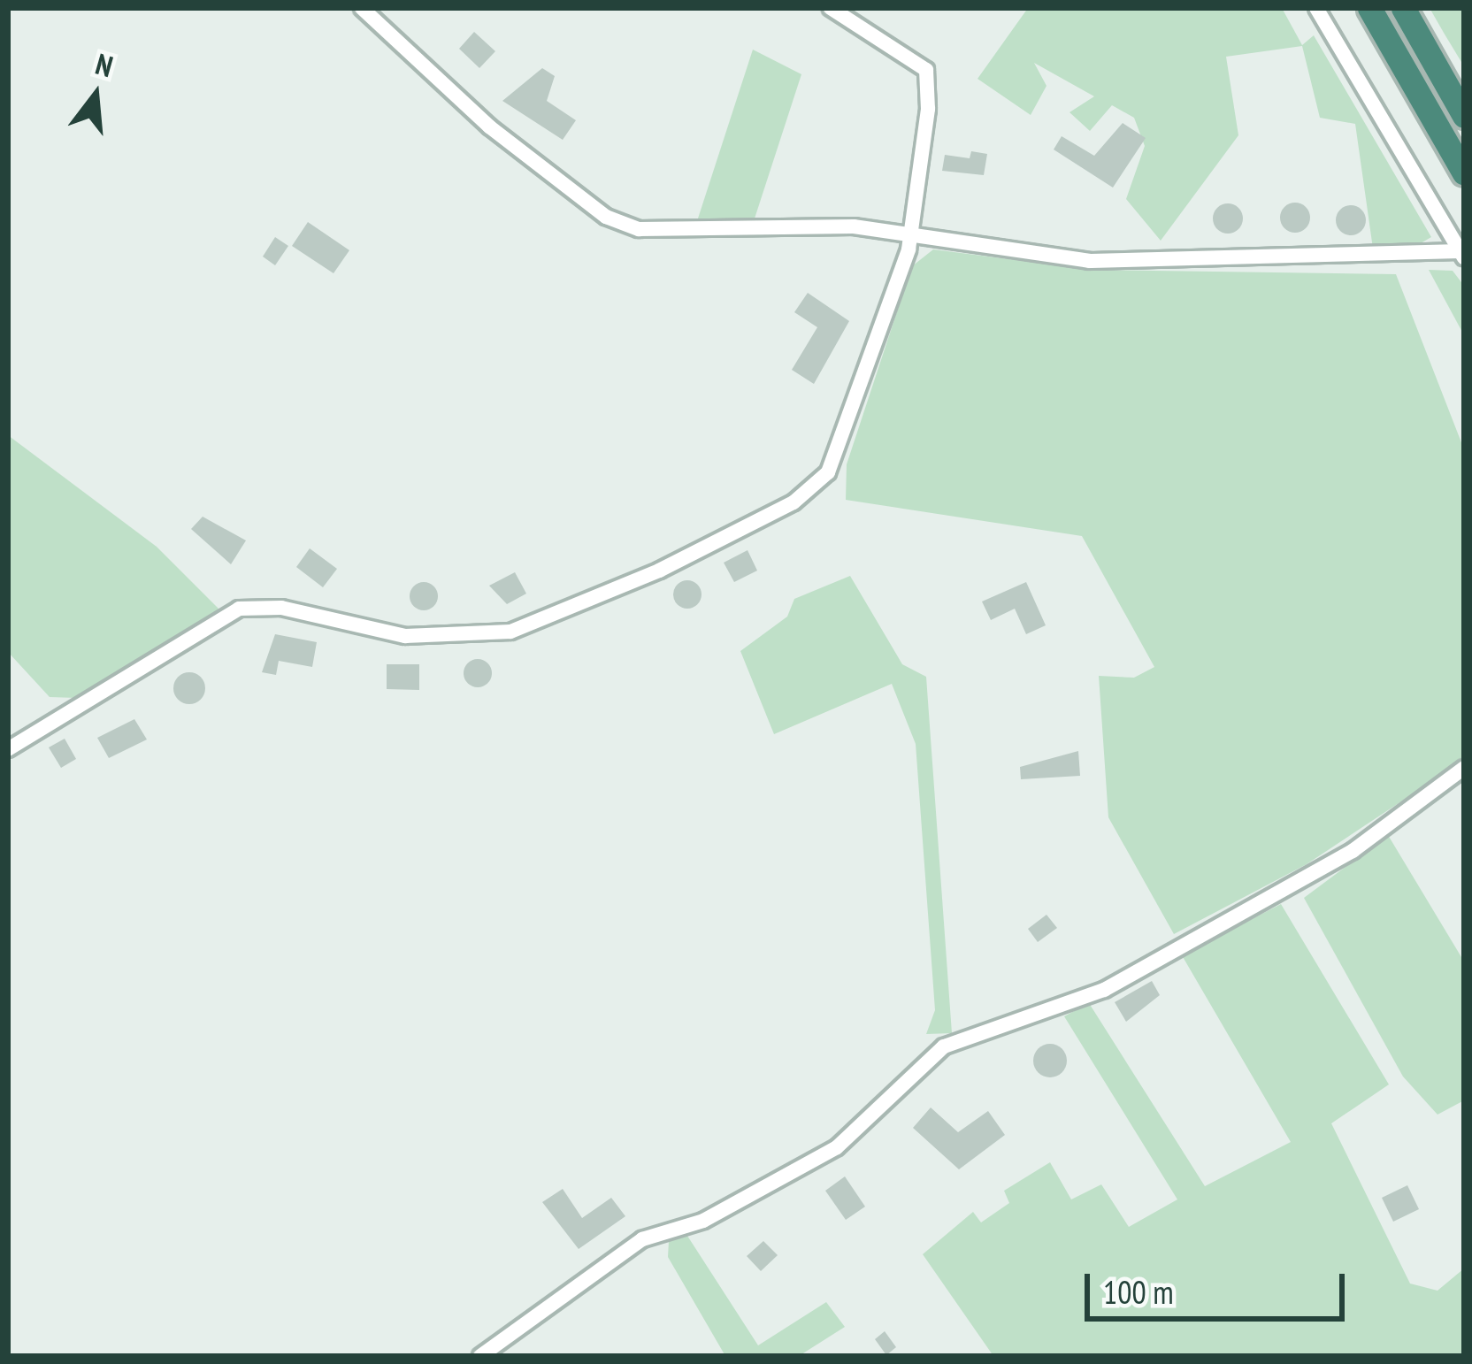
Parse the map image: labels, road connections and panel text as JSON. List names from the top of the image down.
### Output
{
  "scale_bar": "100 m",
  "north": "top"
}
